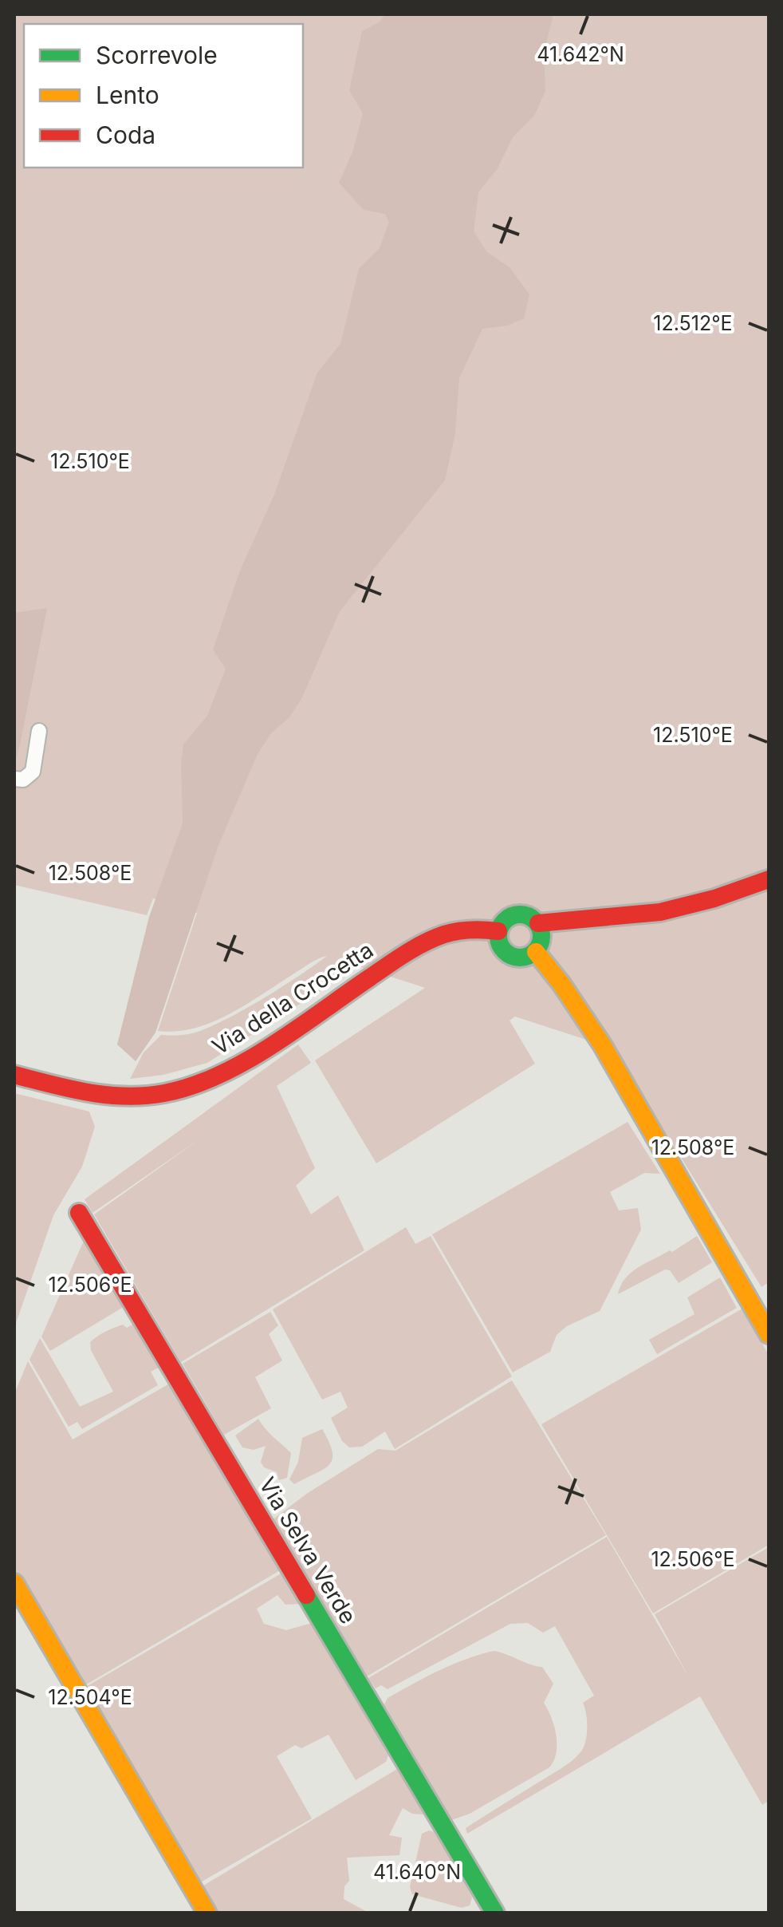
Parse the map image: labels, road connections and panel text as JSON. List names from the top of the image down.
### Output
{
  "streets": {
    "street": ["Via della Crocetta", "Via Selva Verde"]
  },
  "legend": ["Scorrevole", "Lento", "Coda"],
  "coordinates": [
    "41.642°N",
    "12.512°E",
    "12.510°E",
    "12.508°E",
    "12.506°E",
    "12.504°E",
    "41.640°N"
  ]
}
